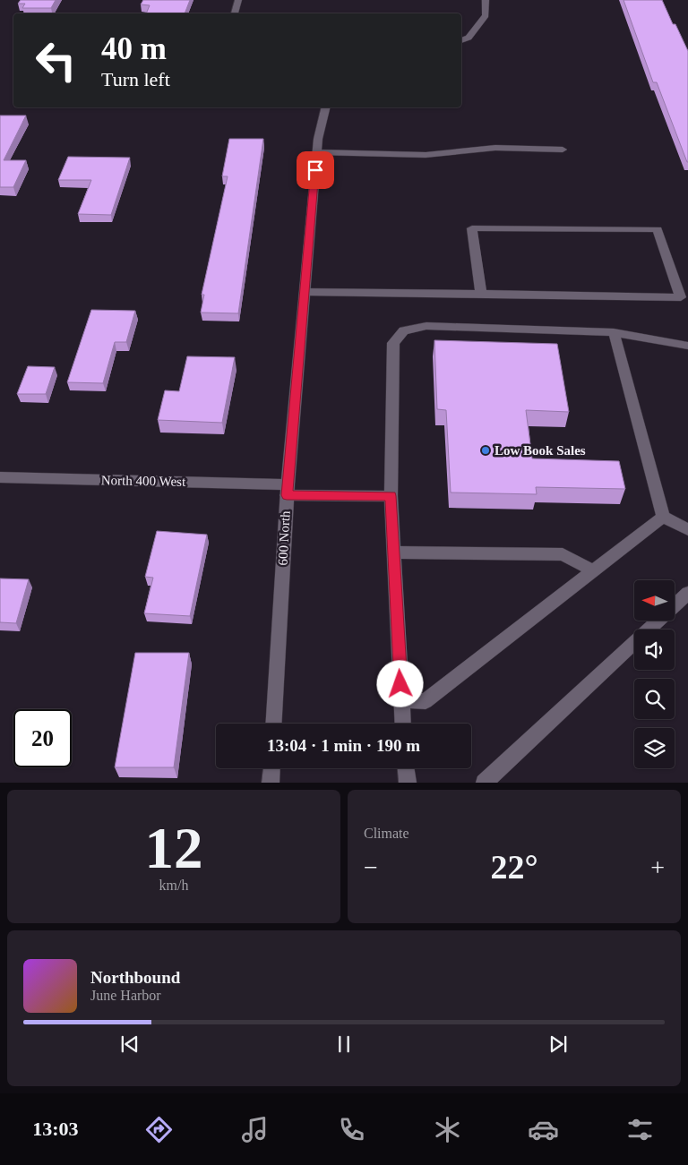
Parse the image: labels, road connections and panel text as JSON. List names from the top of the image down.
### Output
{
  "streets": {
    "street": ["North 400 West", "600 North"]
  },
  "crossings": [
    ["North 400 West", "600 North"]
  ],
  "places": ["Low Book Sales"],
  "north": "left",
  "page": {
    "turn": ["40 m", "Turn left"],
    "limit": "20",
    "trip": "13:04 · 1 min · 190 m",
    "tile": [
      ["12", "km/h"],
      "Climate"
    ],
    "heat": ["−", "22°", "+"],
    "song": ["Northbound", "June Harbor"],
    "tabs": "13:03"
  }
}
